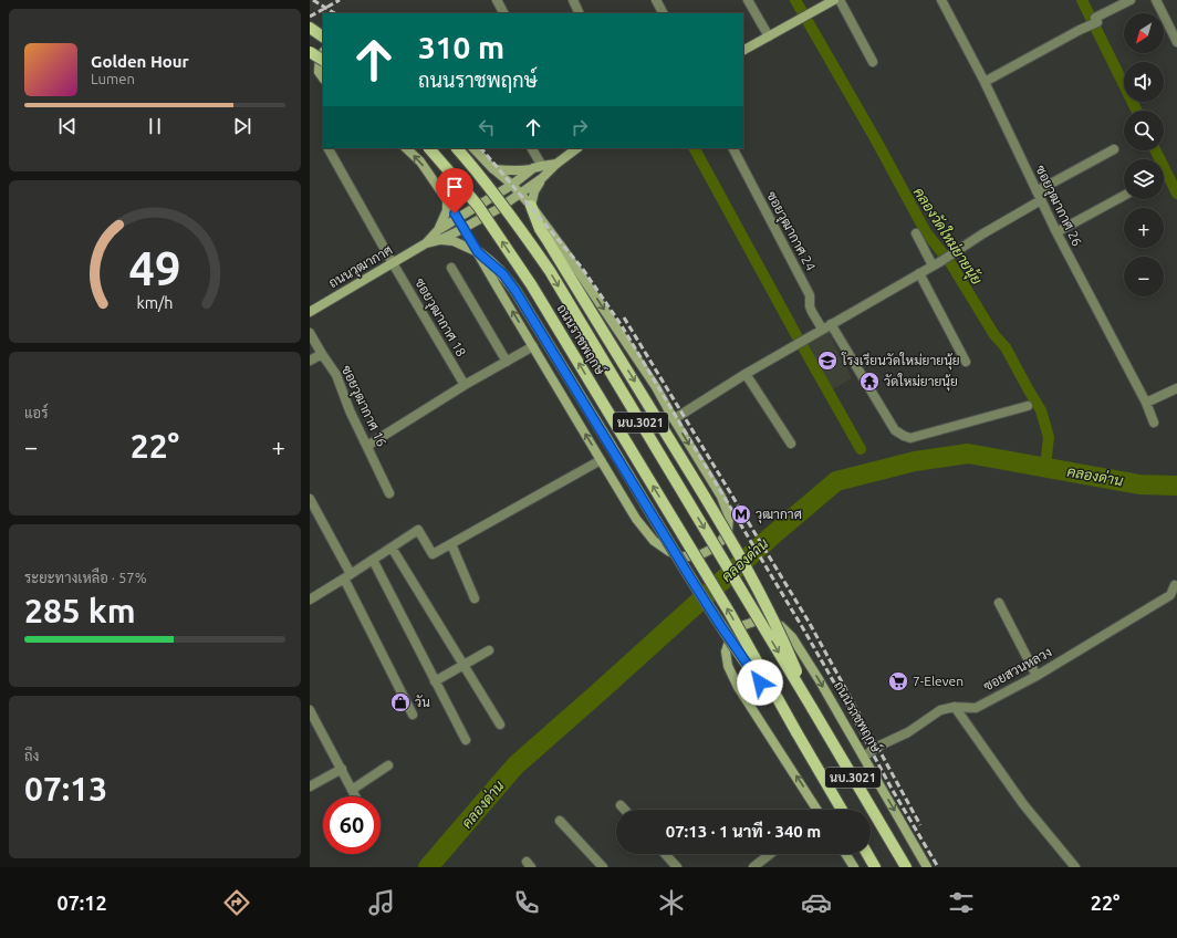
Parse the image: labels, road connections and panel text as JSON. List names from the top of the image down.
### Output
{
  "streets": {
    "main road": ["ถนนวุฒากาศ", "ถนนราชพฤกษ์", "นบ.3021"],
    "street": [
      "ซอยวุฒากาศ 26",
      "ซอยวุฒากาศ 24",
      "ซอยวุฒากาศ 18",
      "ซอยวุฒากาศ 16",
      "ซอยสวนหลวง"
    ]
  },
  "crossings": [
    ["ถนนวุฒากาศ", "ซอยวุฒากาศ 18"],
    ["ถนนวุฒากาศ", "นบ.3021"],
    ["ถนนราชพฤกษ์", "ซอยสวนหลวง"]
  ],
  "water": ["คลองวัดใหม่ยายนุ้ย", "คลองด่าน"],
  "places": {
    "school or university": ["โรงเรียนวัดใหม่ยายนุ้ย"],
    "temple": ["วัดใหม่ยายนุ้ย"],
    "metro station": ["วุฒากาศ"],
    "supermarket": ["7-Eleven"],
    "shop": ["วัน"]
  },
  "north": "bottom left",
  "page": {
    "map_buttons": ["+", "−"],
    "turn": ["310 m", "ถนนราชพฤกษ์"],
    "song": ["Golden Hour", "Lumen"],
    "tile": [
      "แอร์",
      ["ระยะทางเหลือ · 57%", "285 km"],
      ["ถึง", "07:13"]
    ],
    "heat": ["−", "22°", "+"],
    "limit": "60",
    "trip": "07:13 · 1 นาที · 340 m",
    "tabs": ["07:12", "22°"],
    "gauge": ["49", "km/h"]
  }
}
